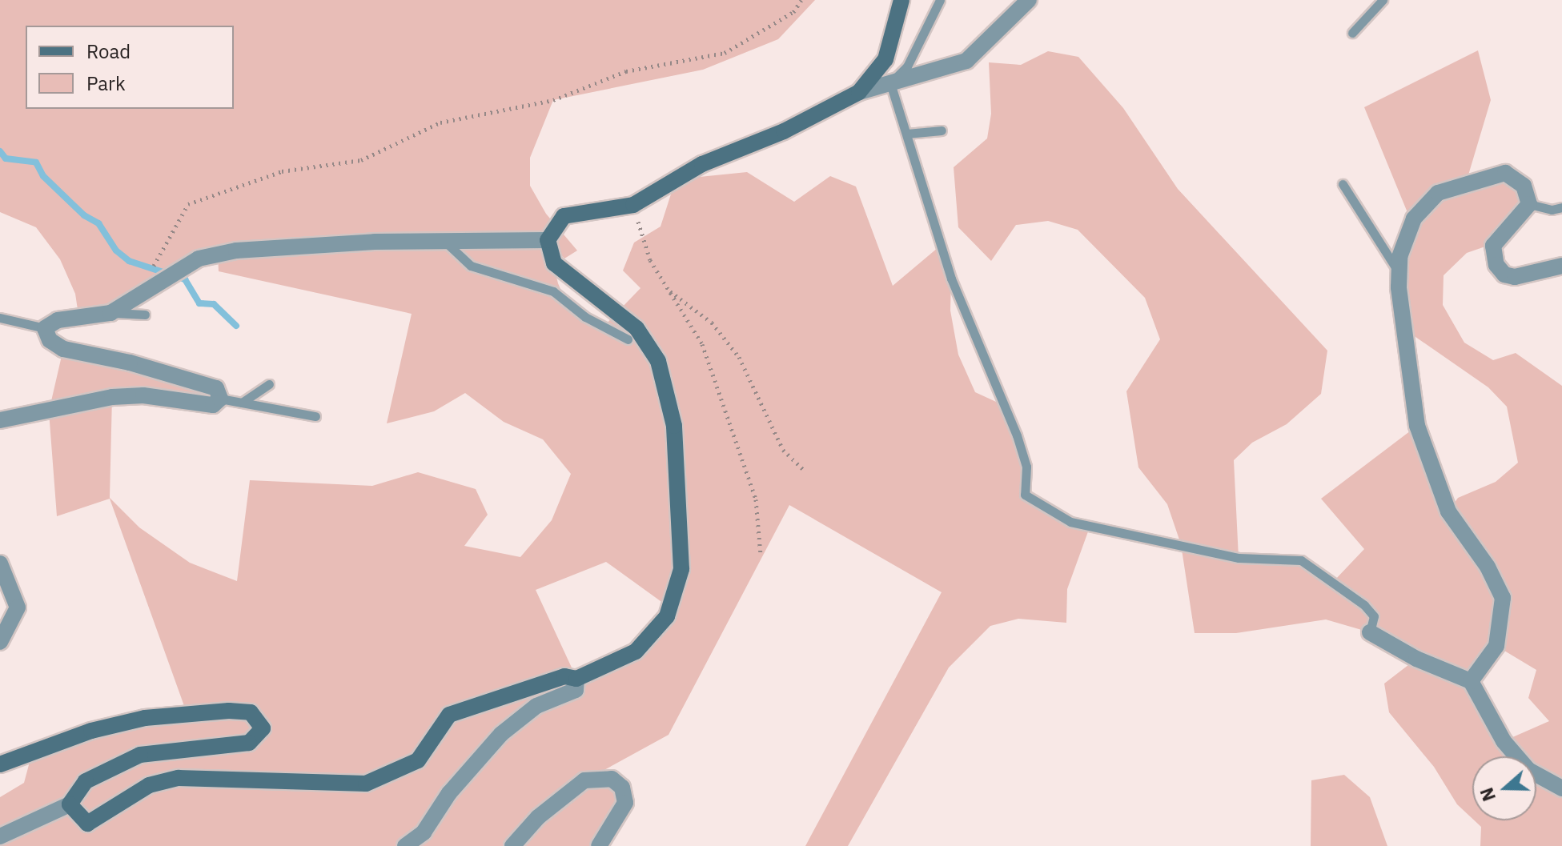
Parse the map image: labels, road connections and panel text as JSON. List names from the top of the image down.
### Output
{
  "legend": ["Road", "Park"],
  "north": "left"
}
